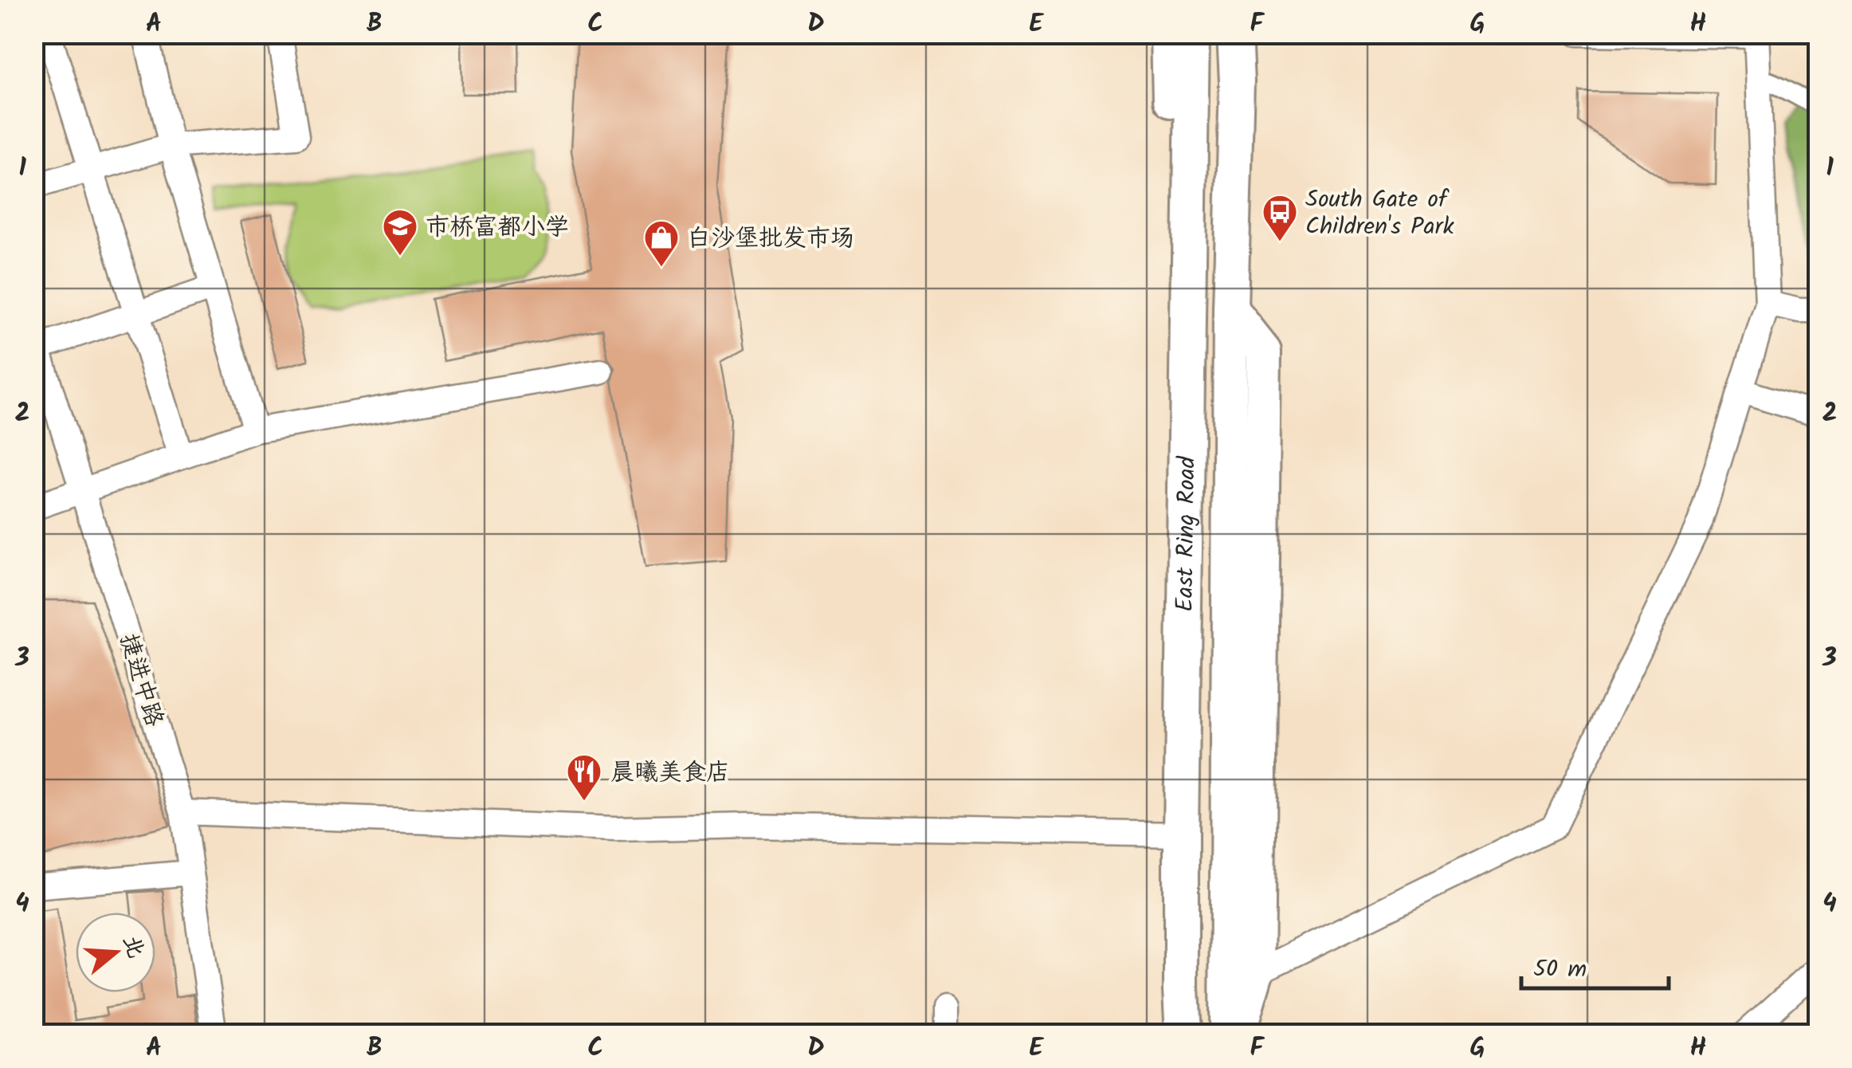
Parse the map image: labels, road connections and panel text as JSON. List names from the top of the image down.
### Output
{
  "streets": {
    "main road": ["East Ring Road"],
    "street": ["捷进中路"]
  },
  "places": {
    "bus stop": ["South Gate of Children's Park"],
    "school or university": ["市桥富都小学"],
    "shop": ["白沙堡批发市场"],
    "restaurant": ["晨曦美食店"]
  },
  "scale_bar": "50 m",
  "north": "right",
  "grid": {
    "columns": [
      "A",
      "B",
      "C",
      "D",
      "E",
      "F",
      "G",
      "H"
    ],
    "rows": [
      "1",
      "2",
      "3",
      "4"
    ]
  }
}
